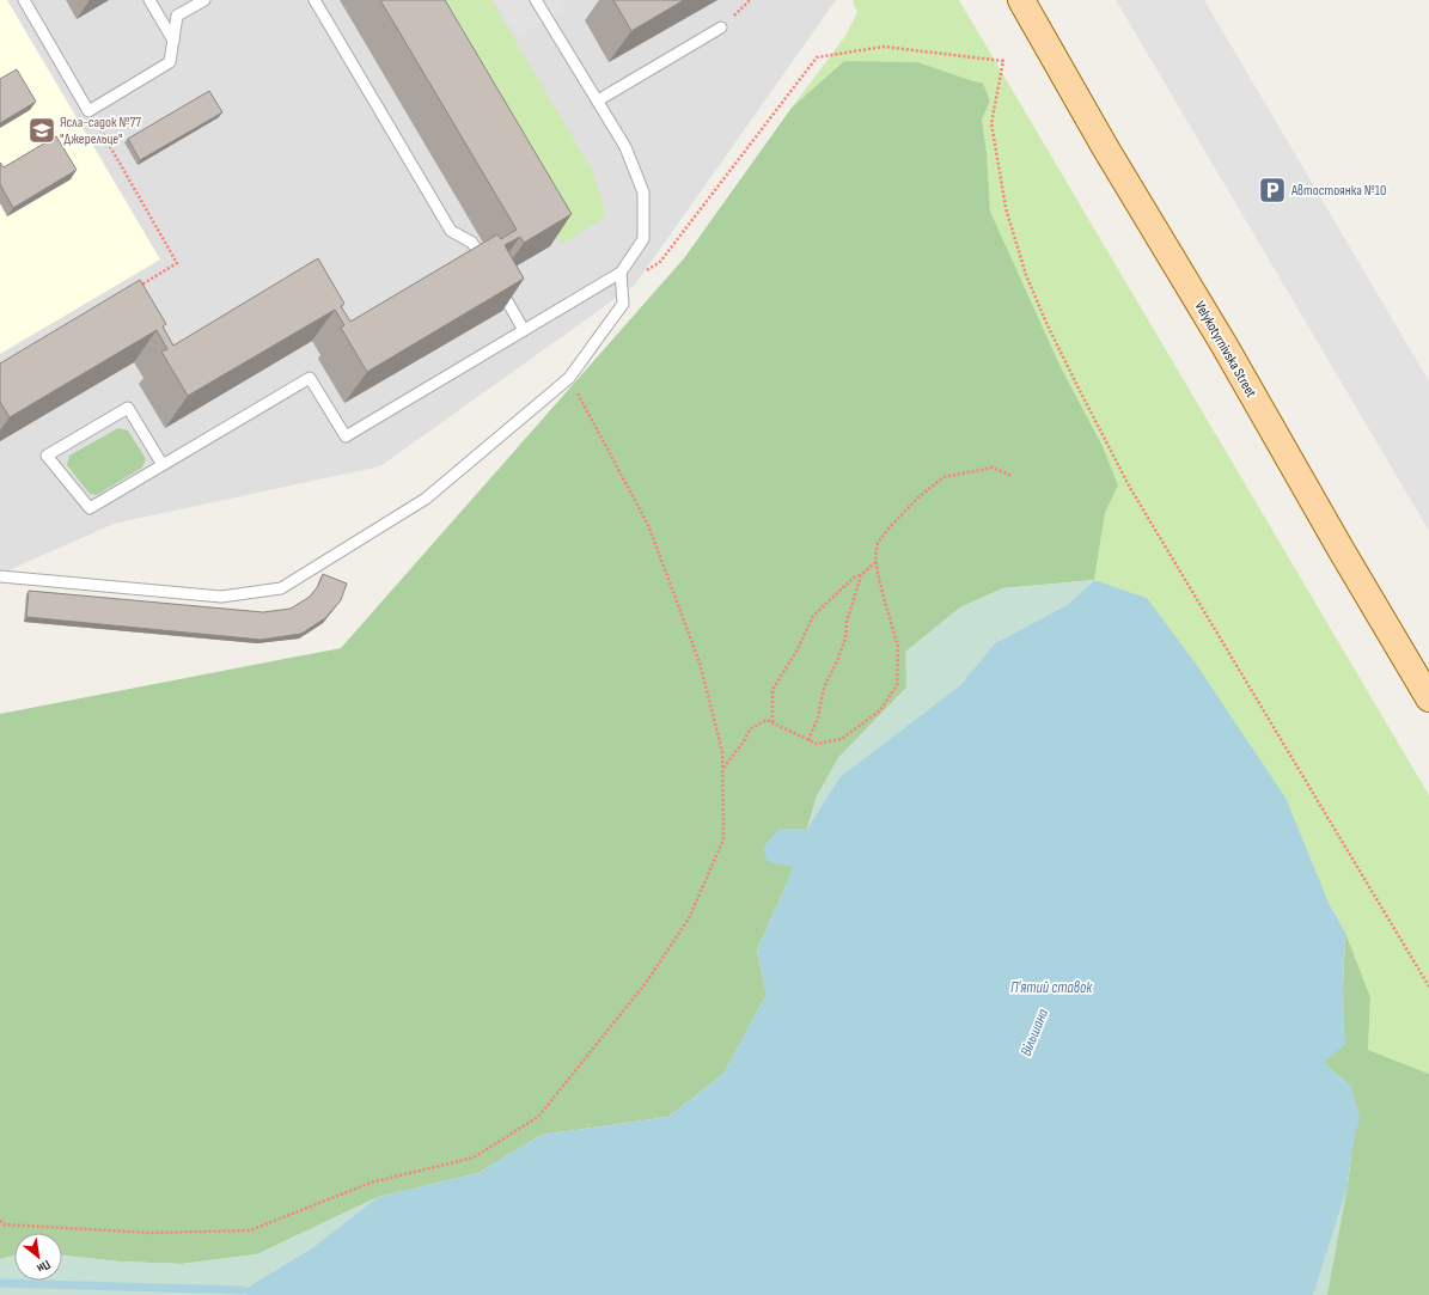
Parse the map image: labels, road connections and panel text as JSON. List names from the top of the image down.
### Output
{
  "streets": {
    "main road": ["Velykotyrnivska Street"]
  },
  "water": ["П'ятий ставок", "Вільшана"],
  "places": {
    "school or university": ["Ясла-садок №77 \"Джерельце\""],
    "parking": ["Автостоянка №10"]
  },
  "north": "bottom right"
}
